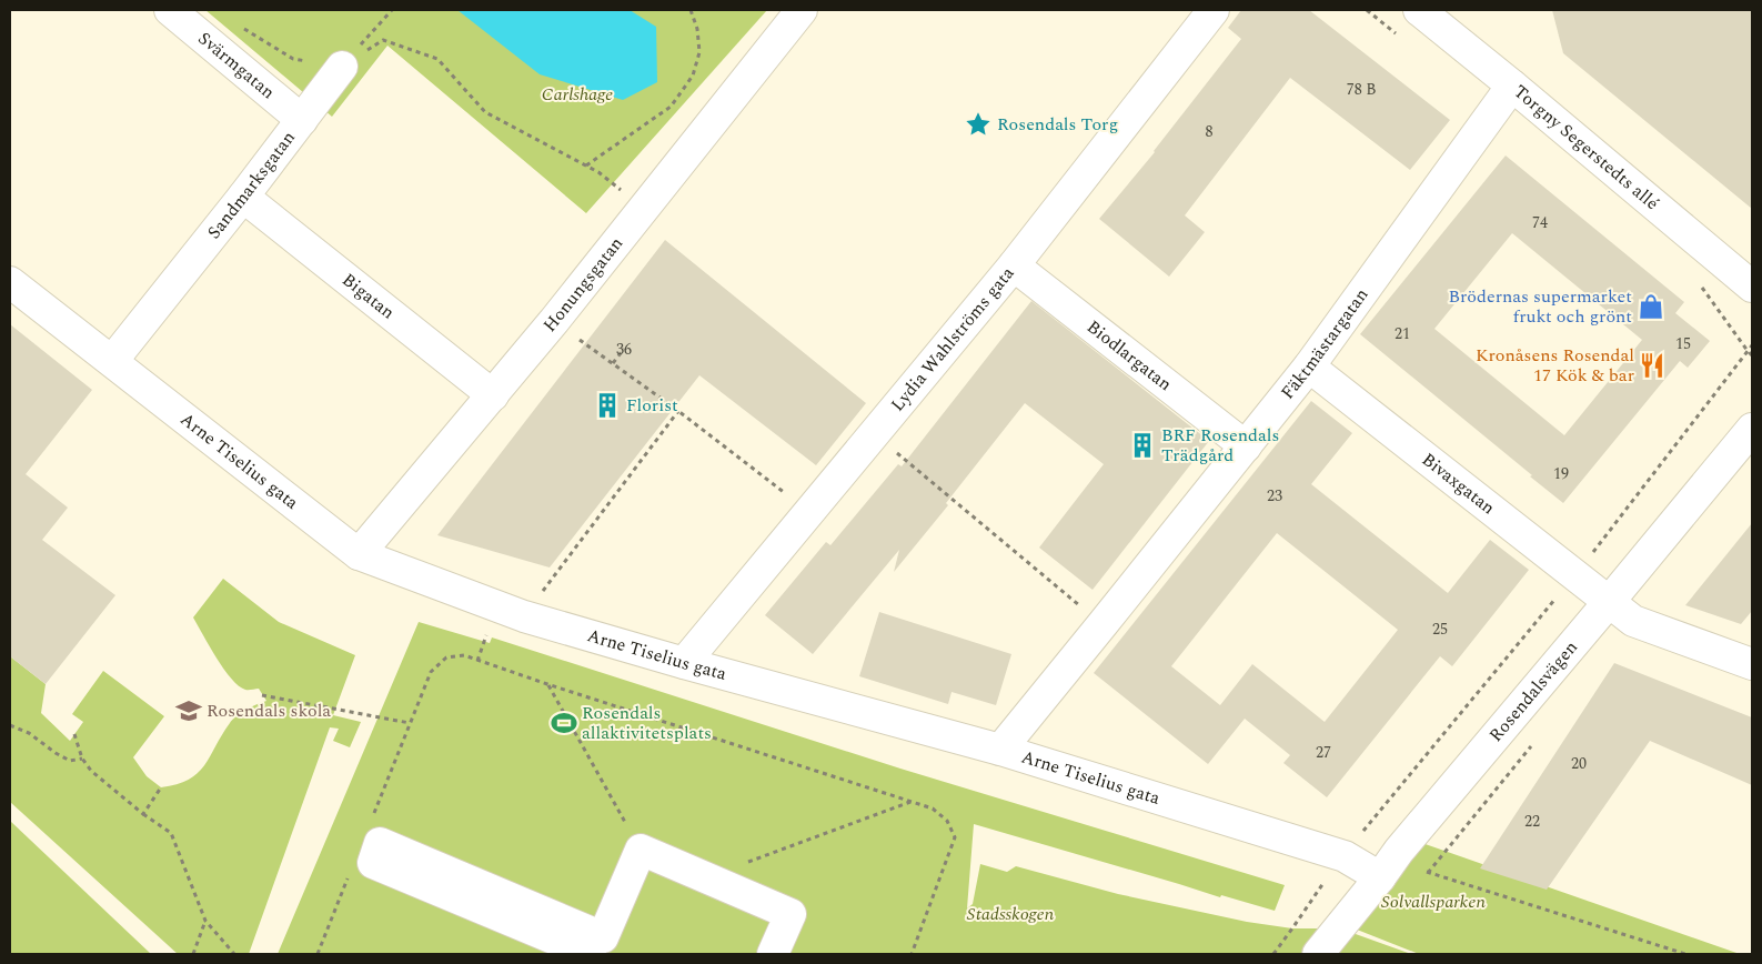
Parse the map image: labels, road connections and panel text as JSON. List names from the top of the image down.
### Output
{
  "streets": {
    "street": [
      "Svärmgatan",
      "Torgny Segerstedts allé",
      "Sandmarksgatan",
      "Honungsgatan",
      "Bigatan",
      "Lydia Wahlströms gata",
      "Fäktmästargatan",
      "Biodlargatan",
      "Arne Tiselius gata",
      "Bivaxgatan",
      "Rosendalsvägen"
    ]
  },
  "crossings": [
    ["Svärmgatan", "Sandmarksgatan"],
    ["Torgny Segerstedts allé", "Fäktmästargatan"],
    ["Sandmarksgatan", "Bigatan"],
    ["Sandmarksgatan", "Arne Tiselius gata"],
    ["Honungsgatan", "Bigatan"],
    ["Honungsgatan", "Arne Tiselius gata"],
    ["Lydia Wahlströms gata", "Biodlargatan"],
    ["Lydia Wahlströms gata", "Arne Tiselius gata"],
    ["Fäktmästargatan", "Biodlargatan"],
    ["Fäktmästargatan", "Arne Tiselius gata"],
    ["Fäktmästargatan", "Bivaxgatan"],
    ["Arne Tiselius gata", "Rosendalsvägen"],
    ["Bivaxgatan", "Rosendalsvägen"]
  ],
  "parks": ["Carlshage", "Solvallsparken", "Stadsskogen"],
  "places": {
    "place": ["Rosendals Torg"],
    "shop": ["Brödernas supermarket frukt och grönt"],
    "restaurant": ["Kronåsens Rosendal 17 Kök & bar"],
    "building": ["Florist", "BRF Rosendals Trädgård"],
    "school or university": ["Rosendals skola"],
    "sports": ["Rosendals allaktivitetsplats"]
  },
  "house_numbers": [
    "78 B",
    "8",
    "74",
    "21",
    "15",
    "36",
    "19",
    "23",
    "25",
    "27",
    "20",
    "22"
  ]
}
